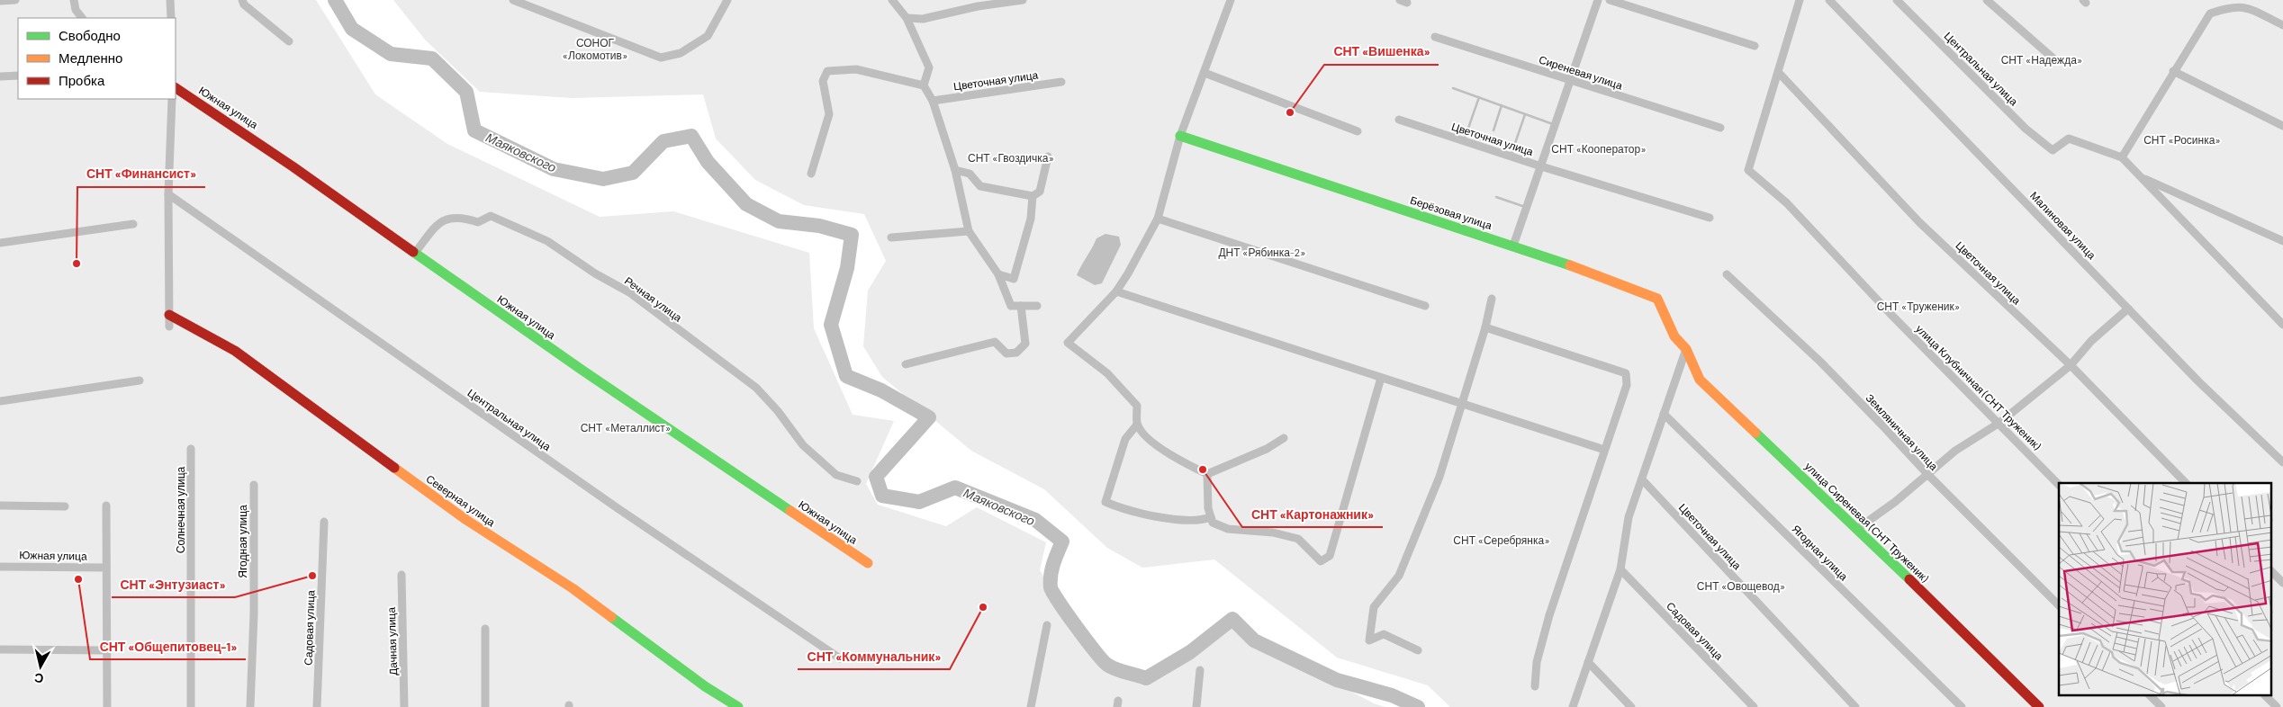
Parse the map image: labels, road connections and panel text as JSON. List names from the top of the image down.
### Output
{
  "streets": {
    "street": [
      "Центральная улица",
      "Сиреневая улица",
      "Цветочная улица",
      "Южная улица",
      "Берёзовая улица",
      "Малиновая улица",
      "Речная улица",
      "улица Клубничная (СНТ Труженик)",
      "Земляничная улица",
      "Северная улица",
      "Солнечная улица",
      "улица Сиреневая (СНТ Труженик)",
      "Ягодная улица",
      "Садовая улица",
      "Дачная улица"
    ]
  },
  "crossings": [
    ["Цветочная улица", "улица Клубничная (СНТ Труженик)"],
    ["Южная улица", "Речная улица"],
    ["Берёзовая улица", "улица Сиреневая (СНТ Труженик)"]
  ],
  "water": ["Маяковского"],
  "parks": [
    "СОНОГ «Локомотив»",
    "СНТ «Надежда»",
    "СНТ «Росинка»",
    "СНТ «Кооператор»",
    "СНТ «Гвоздичка»",
    "ДНТ «Рябинка-2»",
    "СНТ «Труженик»",
    "СНТ «Металлист»",
    "СНТ «Серебрянка»",
    "СНТ «Овощевод»"
  ],
  "places": [
    "СНТ «Вишенка»",
    "СНТ «Финансист»",
    "СНТ «Картонажник»",
    "СНТ «Энтузиаст»",
    "СНТ «Общепитовец-1»",
    "СНТ «Коммунальник»"
  ],
  "legend": ["Свободно", "Медленно", "Пробка"],
  "north": "bottom"
}
